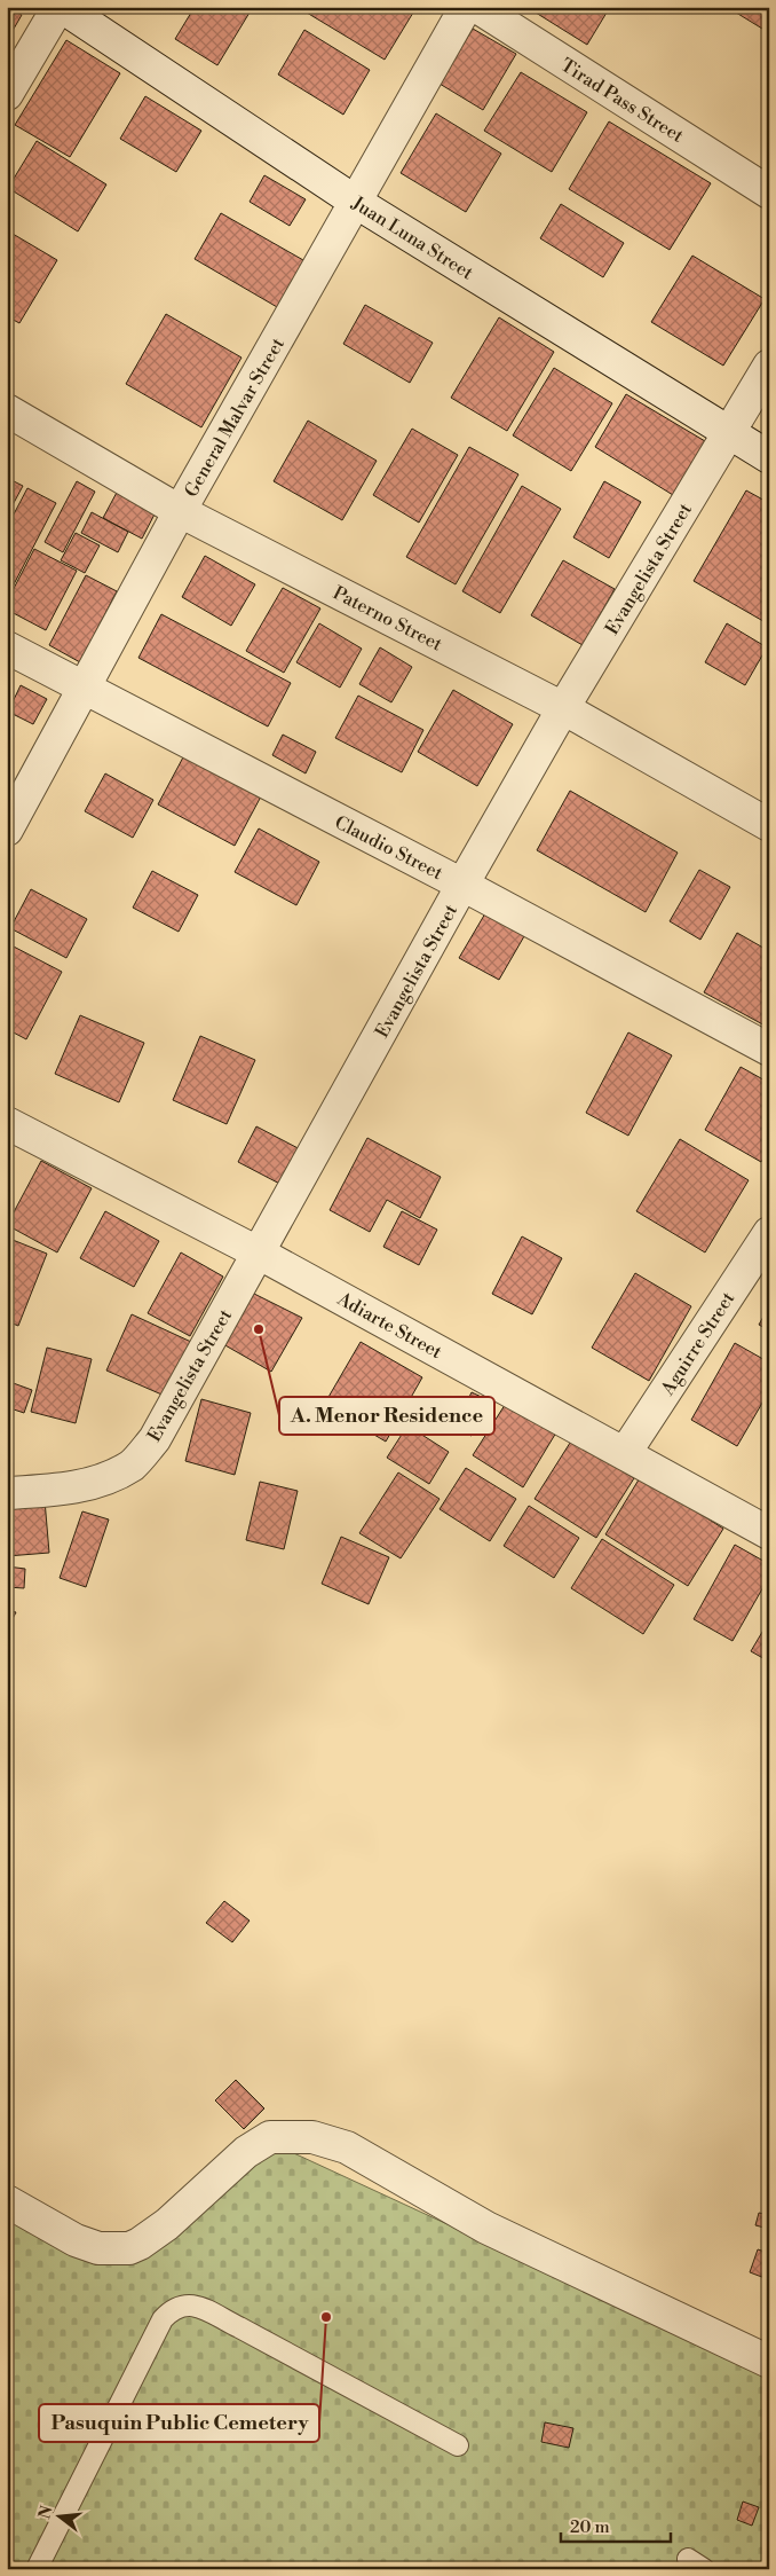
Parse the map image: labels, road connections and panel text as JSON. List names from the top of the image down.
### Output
{
  "streets": {
    "street": [
      "Tirad Pass Street",
      "Juan Luna Street",
      "General Malvar Street",
      "Evangelista Street",
      "Paterno Street",
      "Claudio Street",
      "Adiarte Street",
      "Aguirre Street"
    ]
  },
  "crossings": [
    ["Juan Luna Street", "General Malvar Street"],
    ["Juan Luna Street", "Evangelista Street"],
    ["General Malvar Street", "Paterno Street"],
    ["General Malvar Street", "Claudio Street"],
    ["Evangelista Street", "Paterno Street"],
    ["Evangelista Street", "Claudio Street"],
    ["Evangelista Street", "Adiarte Street"],
    ["Adiarte Street", "Aguirre Street"]
  ],
  "places": ["A. Menor Residence", "Pasuquin Public Cemetery"],
  "scale_bar": "20 m",
  "north": "left"
}
